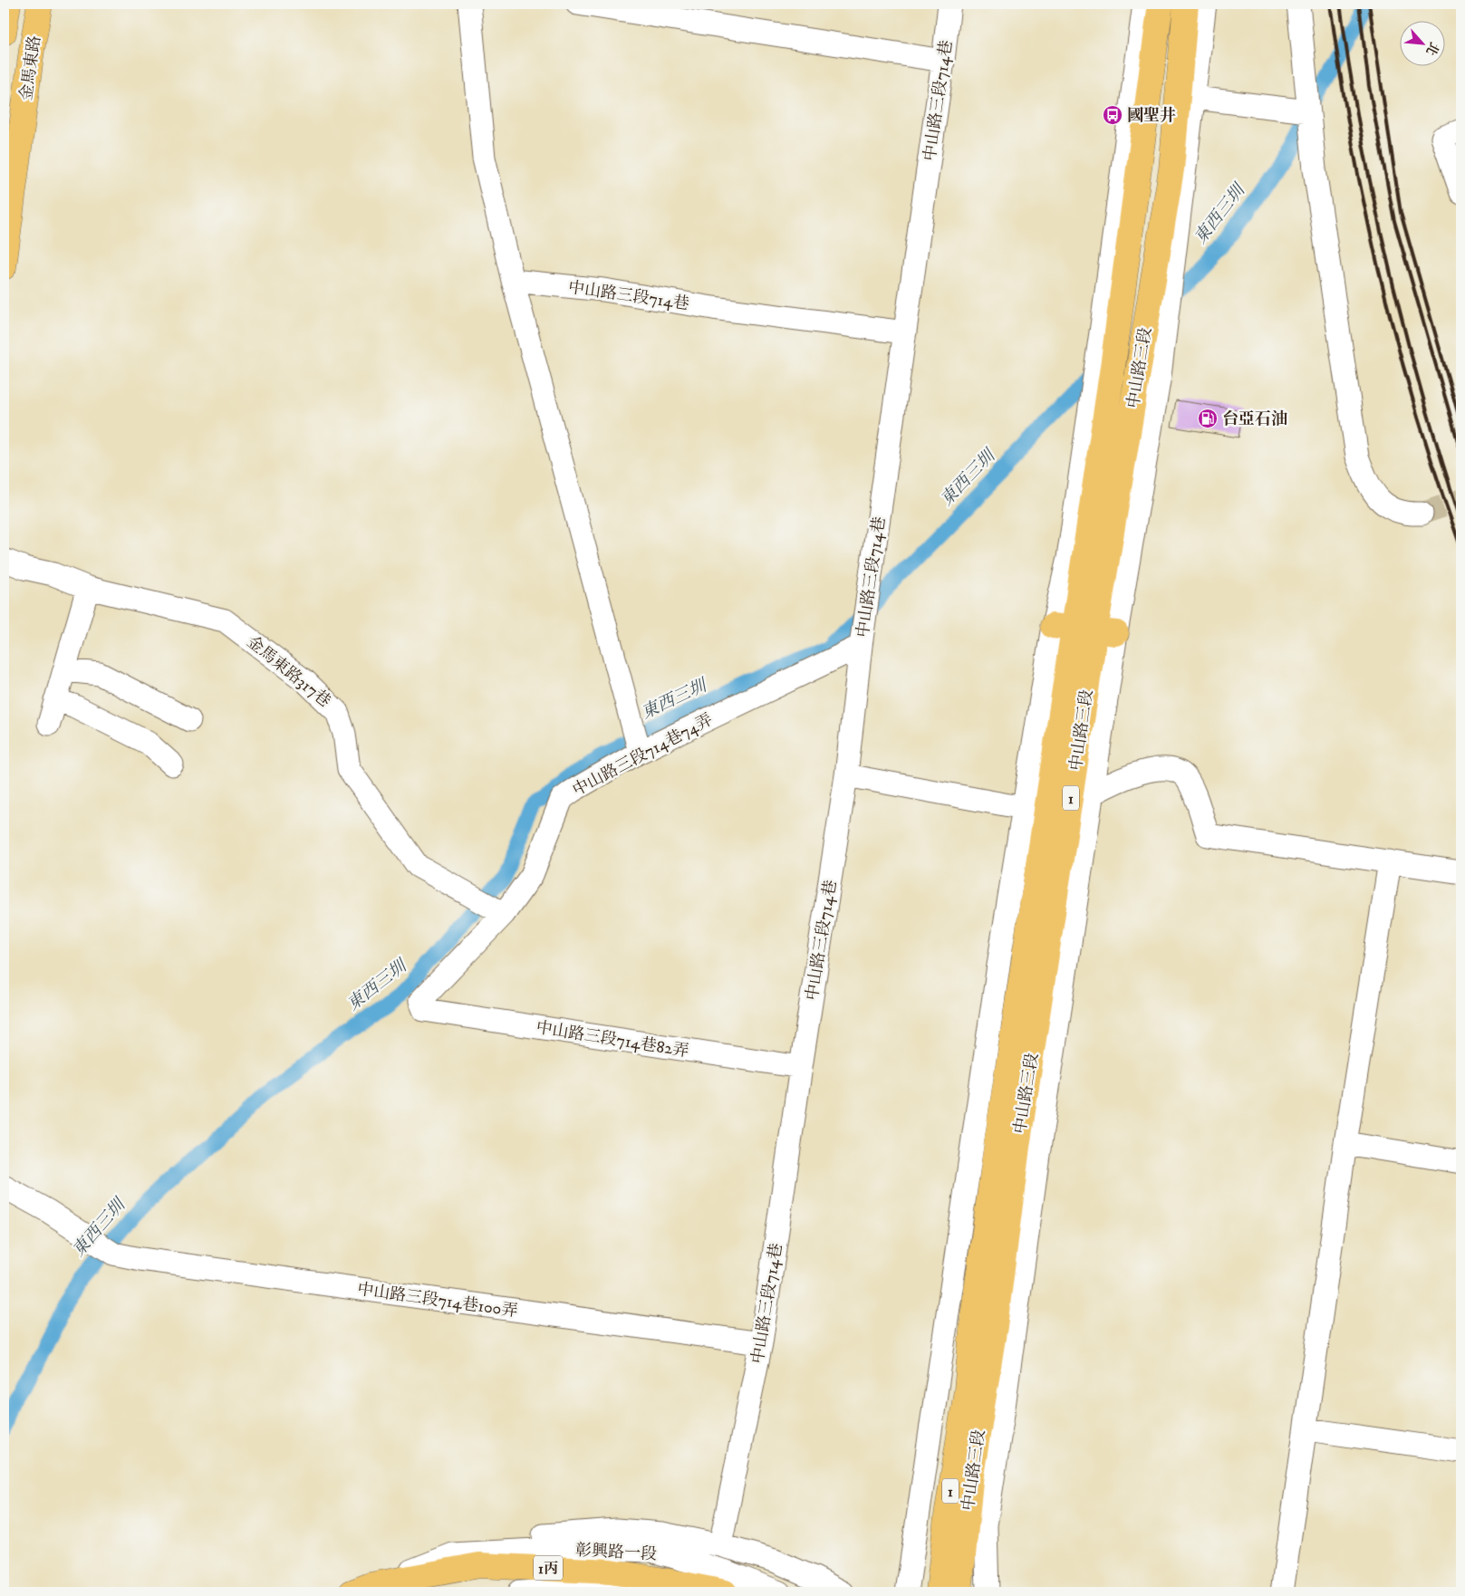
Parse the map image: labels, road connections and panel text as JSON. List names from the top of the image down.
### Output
{
  "streets": {
    "main road": [
      "金馬東路",
      "中山路三段",
      "1",
      "彰興路一段",
      "1丙"
    ],
    "street": [
      "中山路三段714巷",
      "金馬東路317巷",
      "中山路三段714巷74弄",
      "中山路三段714巷82弄",
      "中山路三段714巷100弄"
    ]
  },
  "crossings": [
    ["中山路三段714巷", "中山路三段714巷74弄"],
    ["中山路三段714巷", "中山路三段714巷82弄"],
    ["中山路三段714巷", "中山路三段714巷100弄"],
    ["中山路三段", "1"],
    ["金馬東路317巷", "中山路三段714巷74弄"],
    ["中山路三段714巷74弄", "中山路三段714巷82弄"]
  ],
  "water": ["東西三圳"],
  "places": {
    "bus stop": ["國聖井"],
    "fuel station": ["台亞石油"]
  },
  "north": "bottom right"
}
